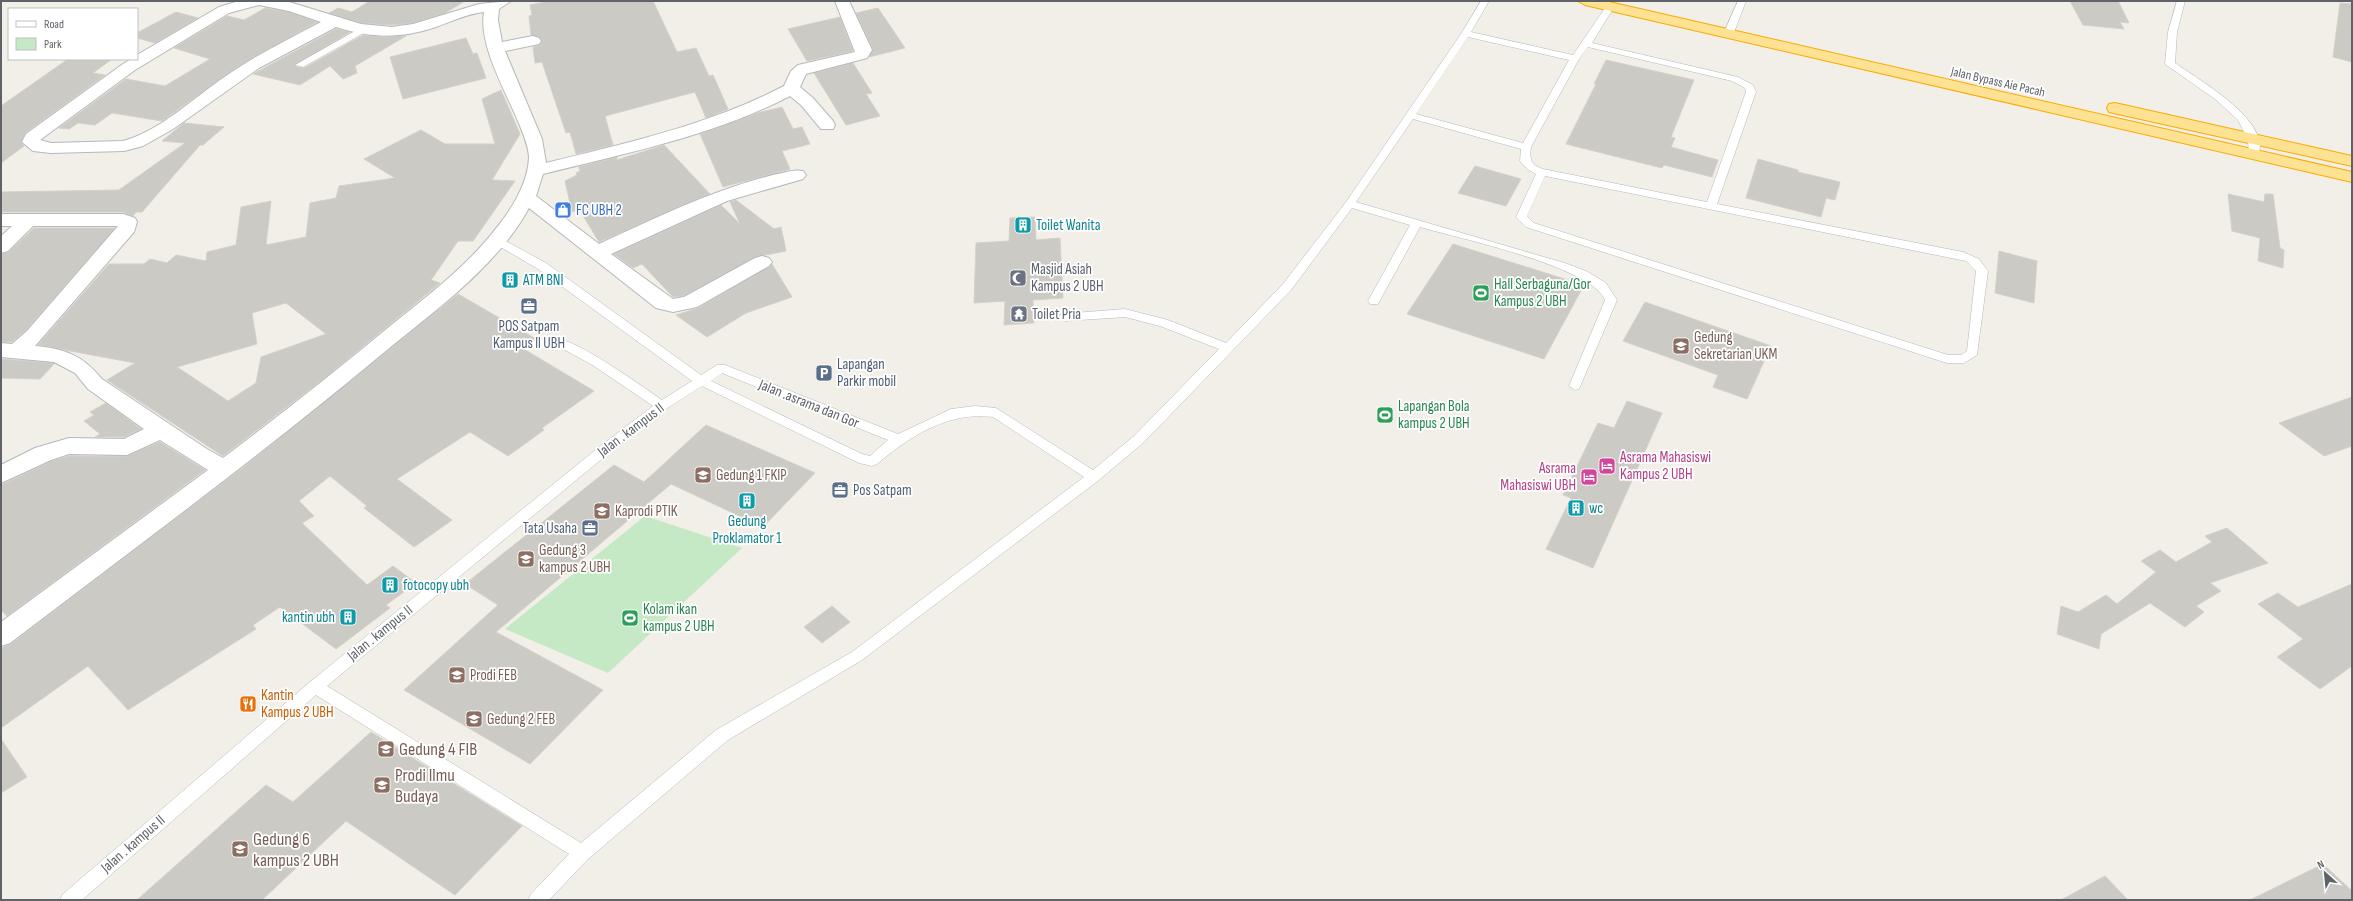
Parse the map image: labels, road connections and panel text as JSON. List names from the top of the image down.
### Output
{
  "streets": {
    "lane": ["Jalan .asrama dan Gor", "Jalan . kampus II"]
  },
  "crossings": [
    ["Jalan .asrama dan Gor", "Jalan . kampus II"]
  ],
  "places": {
    "shop": ["FC UBH 2"],
    "building": [
      "Toilet Wanita",
      "ATM BNI",
      "Gedung Proklamator 1",
      "wc",
      "fotocopy ubh",
      "kantin ubh"
    ],
    "mosque": ["Masjid Asiah Kampus 2 UBH"],
    "sports": ["Hall Serbaguna/Gor Kampus 2 UBH", "Lapangan Bola kampus 2 UBH", "Kolam ikan kampus 2 UBH"],
    "office": ["POS Satpam Kampus ll UBH", "Pos Satpam", "Tata Usaha"],
    "temple": ["Toilet Pria"],
    "school or university": [
      "Gedung Sekretarian UKM",
      "Gedung 1 FKIP",
      "Kaprodi PTIK",
      "Gedung 3 kampus 2 UBH",
      "Prodi FEB",
      "Gedung 2 FEB",
      "Gedung 4 FIB",
      "Prodi Ilmu Budaya",
      "Gedung 6 kampus 2 UBH"
    ],
    "parking": ["Lapangan Parkir mobil"],
    "hotel": ["Asrama Mahasiswi Kampus 2 UBH", "Asrama Mahasiswi UBH"],
    "restaurant": ["Kantin Kampus 2 UBH"]
  },
  "legend": ["Road", "Park"],
  "north": "top left"
}
